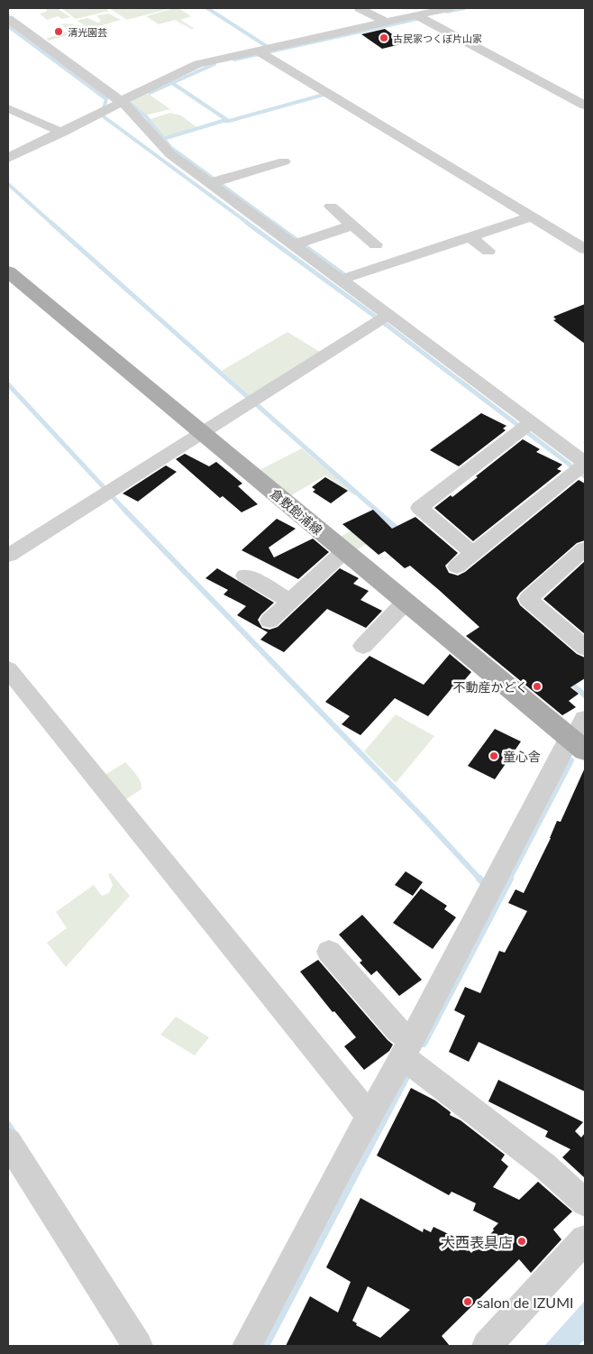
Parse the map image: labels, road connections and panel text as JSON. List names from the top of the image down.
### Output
{
  "streets": {
    "main road": ["倉敷飽浦線"]
  },
  "places": [
    "清光園芸",
    "古民家つくぼ片山家",
    "不動産かどく",
    "童心舎",
    "大西表具店",
    "salon de IZUMI"
  ]
}
